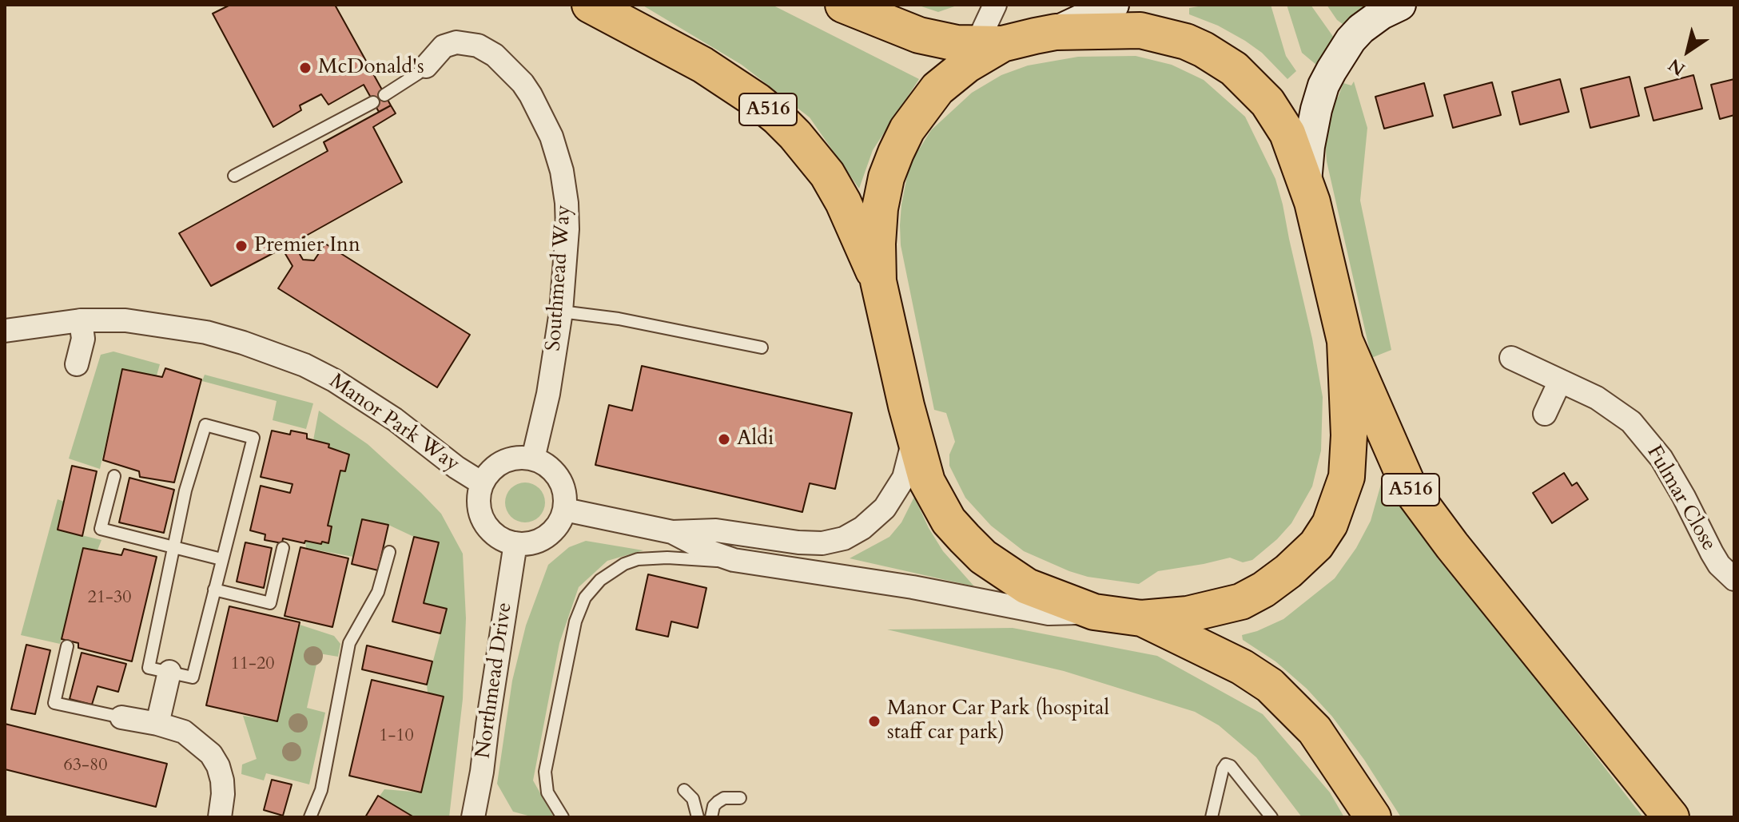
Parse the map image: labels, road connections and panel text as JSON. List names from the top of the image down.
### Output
{
  "streets": {
    "highway": ["A516"],
    "street": [
      "Southmead Way",
      "Manor Park Way",
      "Fulmar Close",
      "Northmead Drive"
    ]
  },
  "crossings": [
    ["Southmead Way", "Manor Park Way"],
    ["Southmead Way", "Northmead Drive"],
    ["Manor Park Way", "Northmead Drive"]
  ],
  "places": [
    "McDonald's",
    "Premier Inn",
    "Aldi",
    "Manor Car Park (hospital staff car park)"
  ],
  "house_numbers": [
    "21-30",
    "11-20",
    "1-10",
    "63-80"
  ],
  "north": "bottom left"
}
